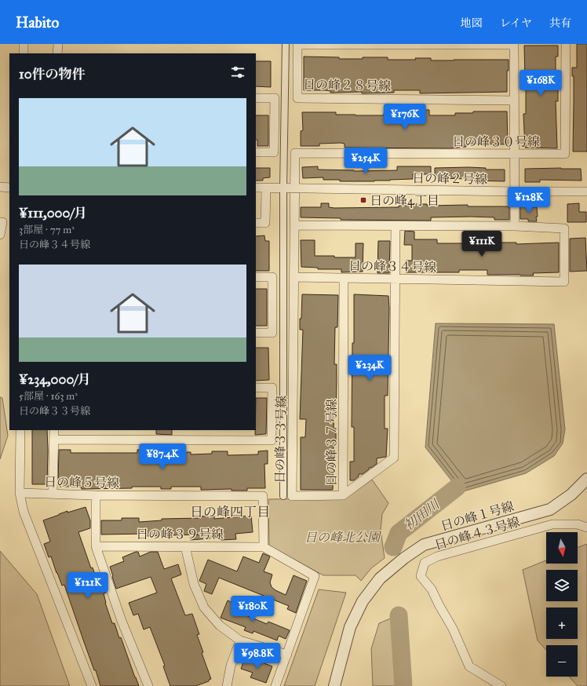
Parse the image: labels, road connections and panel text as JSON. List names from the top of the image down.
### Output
{
  "streets": {
    "street": [
      "日の峰２８号線",
      "日の峰３０号線",
      "日の峰２号線",
      "日の峰３４号線",
      "日の峰３３号線",
      "日の峰３７号線",
      "日の峰５号線",
      "日の峰１号線",
      "日の峰４３号線",
      "日の峰３９号線"
    ]
  },
  "crossings": [
    ["日の峰３０号線", "日の峰２号線"],
    ["日の峰３０号線", "日の峰３３号線"],
    ["日の峰２号線", "日の峰３３号線"],
    ["日の峰３４号線", "日の峰３３号線"],
    ["日の峰３４号線", "日の峰３７号線"],
    ["日の峰３３号線", "日の峰３７号線"],
    ["日の峰５号線", "日の峰３９号線"]
  ],
  "districts": ["日の峰四丁目"],
  "water": ["初田川"],
  "parks": ["日の峰北公園"],
  "places": {
    "transit": ["日の峰4丁目"]
  },
  "north": "bottom",
  "page": {
    "header": "Habito",
    "nav": ["地図", "レイヤ", "共有"],
    "heading": "10件の物件",
    "price": [
      "¥168K",
      "¥176K",
      "¥254K",
      "¥128K",
      "¥111K",
      "¥234K",
      "¥87.4K",
      "¥121K",
      "¥180K",
      "¥98.8K"
    ],
    "list": [
      {
        "name": "¥111,000/月",
        "note": "3部屋 · 77 m² · 日の峰３４号線"
      },
      {
        "name": "¥234,000/月",
        "note": "5部屋 · 163 m² · 日の峰３３号線"
      }
    ],
    "map_buttons": ["+", "−"]
  }
}
